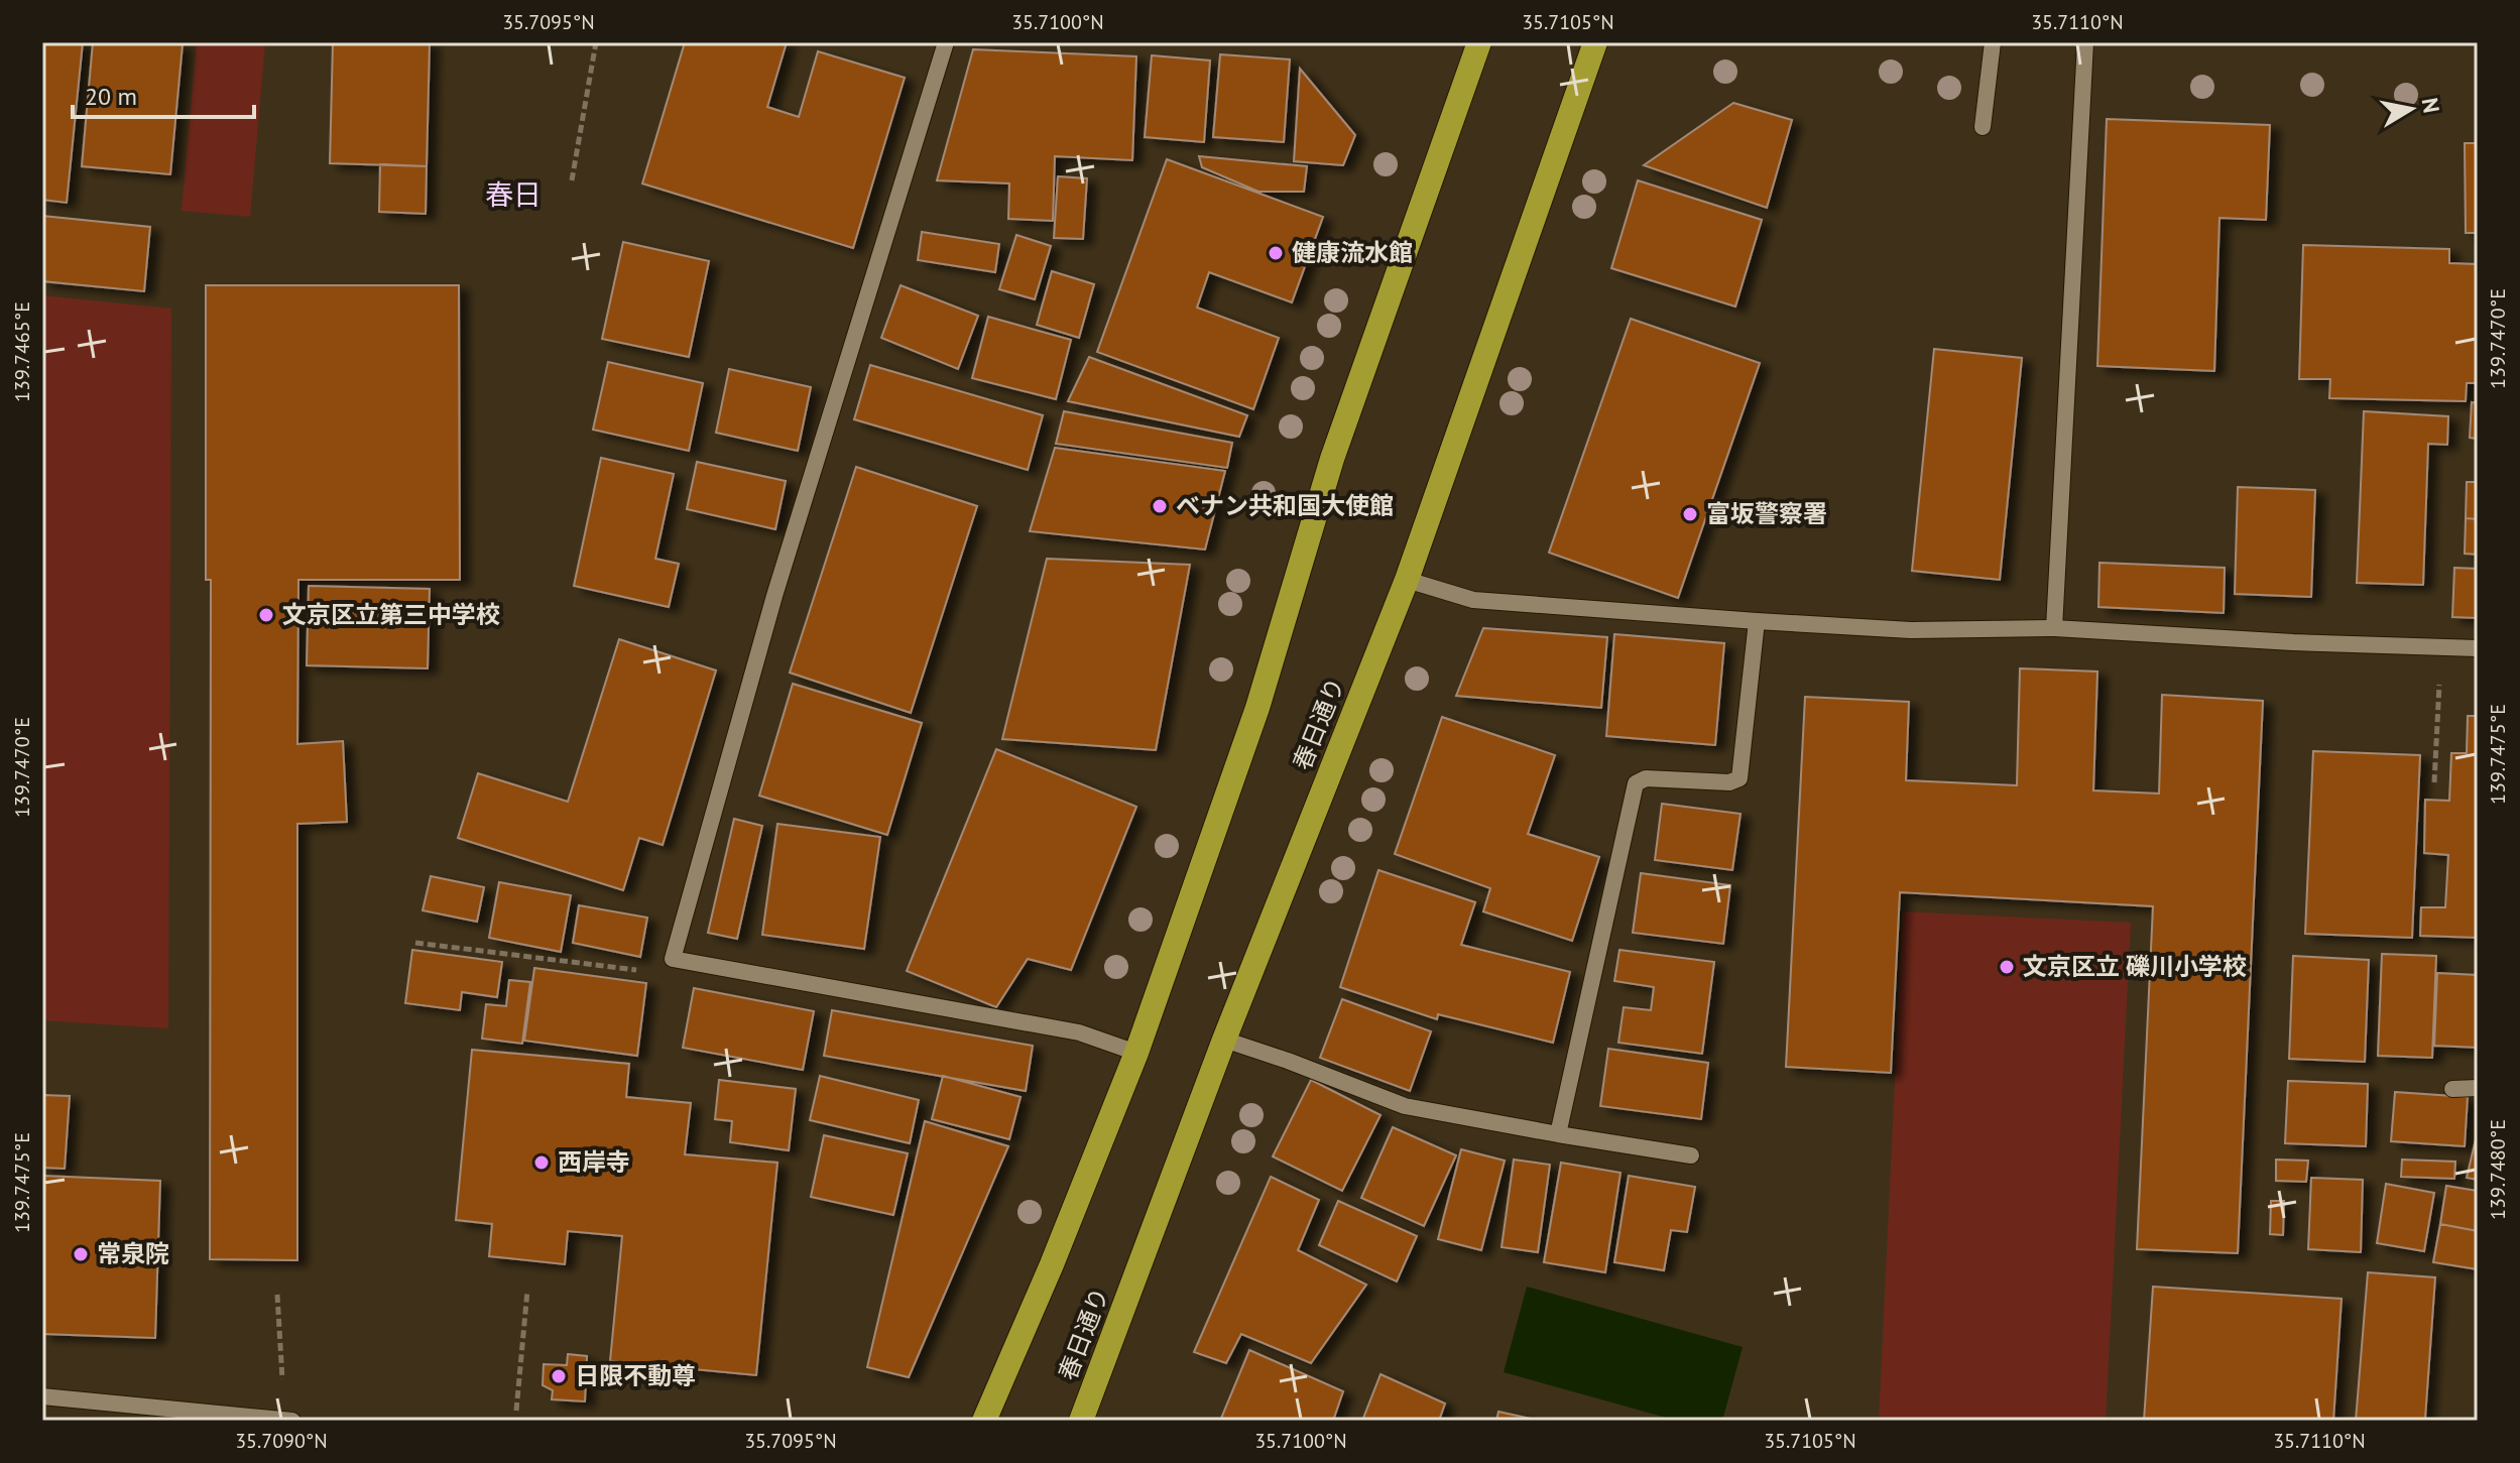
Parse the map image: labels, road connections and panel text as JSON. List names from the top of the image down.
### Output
{
  "streets": {
    "highway": ["春日通り"]
  },
  "districts": ["春日"],
  "places": [
    "健康流水館",
    "ベナン共和国大使館",
    "富坂警察署",
    "文京区立第三中学校",
    "文京区立 礫川小学校",
    "西岸寺",
    "常泉院",
    "日限不動尊"
  ],
  "scale_bar": "20 m",
  "north": "right",
  "coordinates": [
    "35.7095°N",
    "35.7100°N",
    "35.7105°N",
    "35.7110°N",
    "139.7470°E",
    "139.7465°E",
    "139.7475°E",
    "139.7480°E",
    "35.7090°N"
  ]
}
